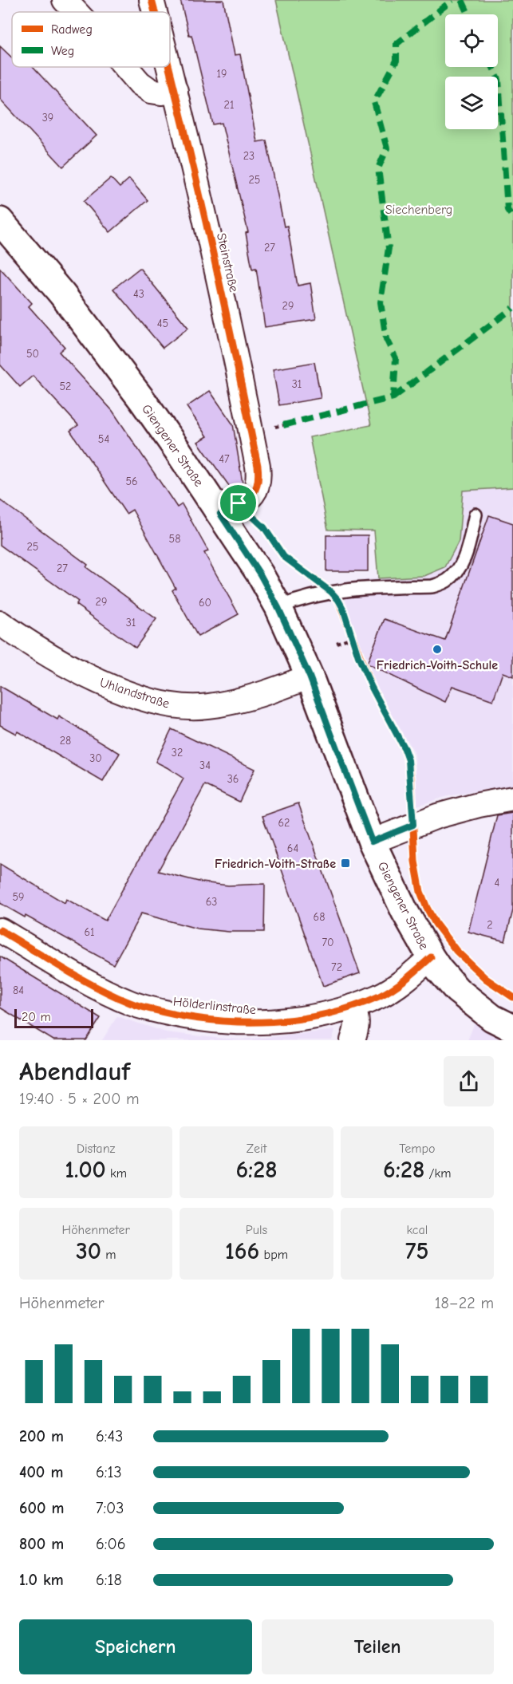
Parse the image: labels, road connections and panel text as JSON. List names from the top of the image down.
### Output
{
  "streets": {
    "main road": ["Giengener Straße"],
    "street": ["Steinstraße", "Uhlandstraße", "Hölderlinstraße"]
  },
  "crossings": [
    ["Steinstraße", "Giengener Straße"],
    ["Giengener Straße", "Uhlandstraße"],
    ["Giengener Straße", "Hölderlinstraße"]
  ],
  "parks": ["Siechenberg"],
  "places": {
    "other": ["Friedrich-Voith-Schule"],
    "transit": ["Friedrich-Voith-Straße"]
  },
  "house_numbers": [
    "19",
    "21",
    "39",
    "23",
    "25",
    "27",
    "43",
    "29",
    "45",
    "50",
    "31",
    "52",
    "54",
    "47",
    "56",
    "58",
    "25",
    "27",
    "29",
    "60",
    "31",
    "28",
    "32",
    "30",
    "34",
    "36",
    "62",
    "64",
    "4",
    "59",
    "63",
    "68",
    "2",
    "61",
    "70",
    "72",
    "84"
  ],
  "legend": ["Radweg", "Weg"],
  "scale_bar": "20 m",
  "page": {
    "scale": "20 m",
    "heading": ["Abendlauf", "19:40 · 5 × 200 m"],
    "stats": [
      ["Distanz", "1.00 km"],
      ["Zeit", "6:28"],
      ["Tempo", "6:28 /km"],
      ["Höhenmeter", "30 m"],
      ["Puls", "166 bpm"],
      ["kcal", "75"]
    ],
    "chart": ["Höhenmeter", "18–22 m"],
    "list": [
      {
        "name": "200 m",
        "note": "6:43"
      },
      {
        "name": "400 m",
        "note": "6:13"
      },
      {
        "name": "600 m",
        "note": "7:03"
      },
      {
        "name": "800 m",
        "note": "6:06"
      },
      {
        "name": "1.0 km",
        "note": "6:18"
      }
    ],
    "buttons": ["Speichern", "Teilen"]
  }
}
